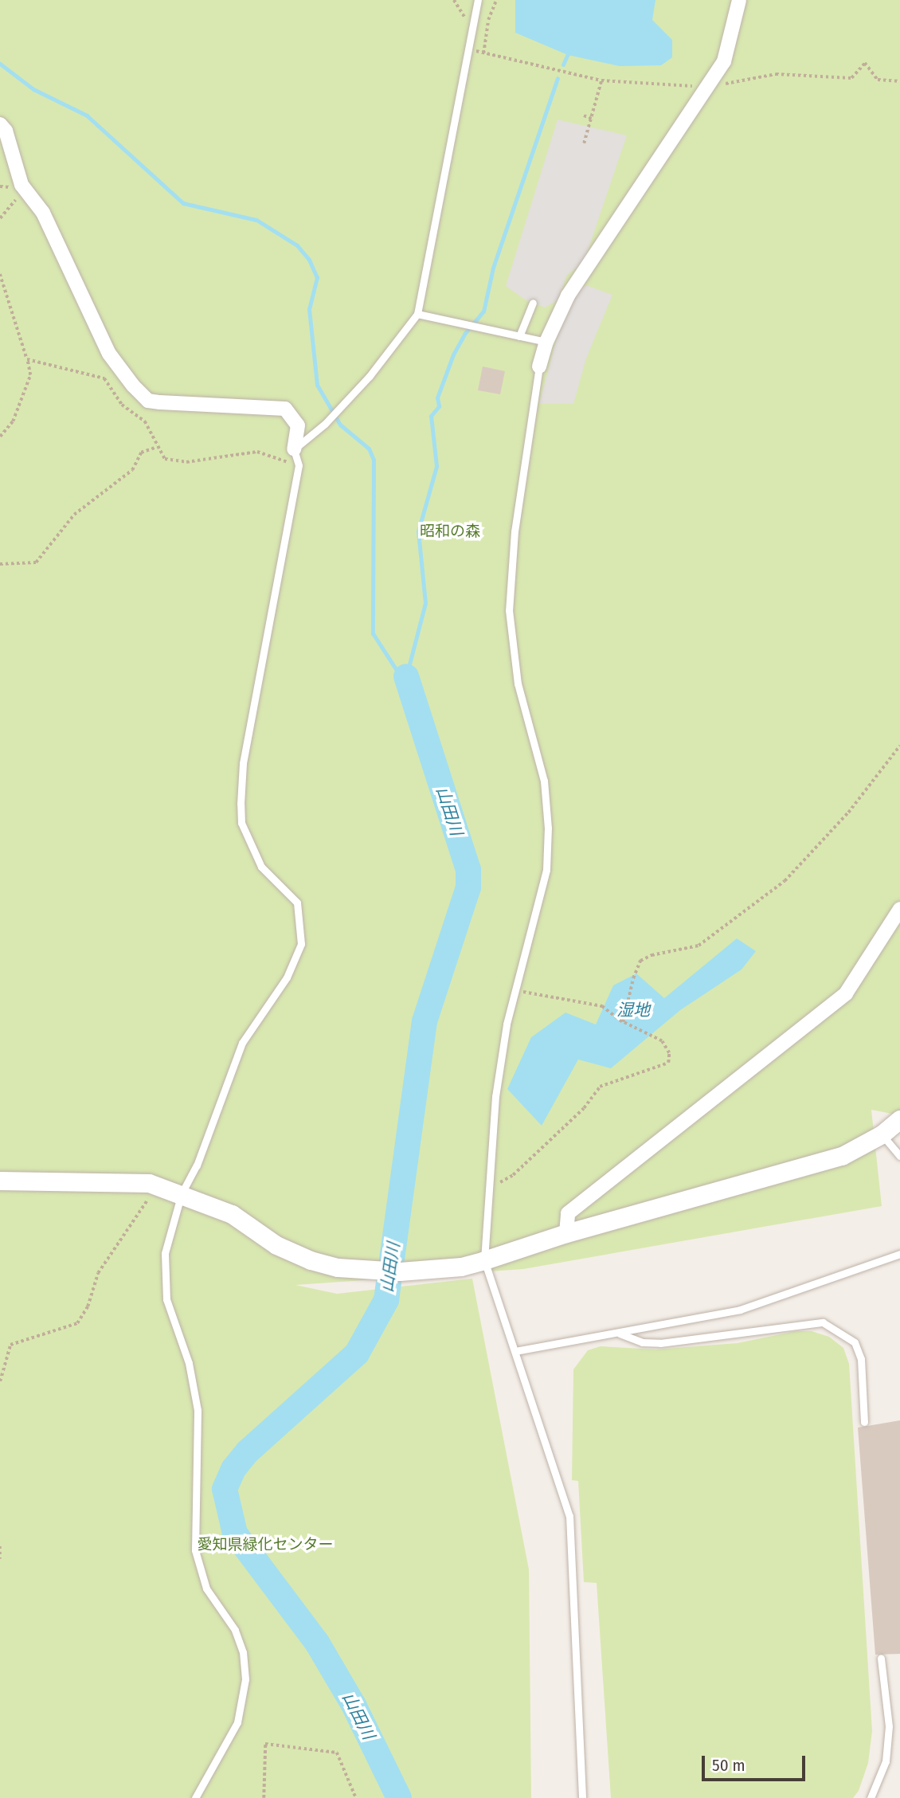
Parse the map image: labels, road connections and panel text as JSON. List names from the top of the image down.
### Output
{
  "water": ["山田川", "湿地"],
  "parks": ["昭和の森", "愛知県緑化センター"],
  "scale_bar": "50 m"
}
